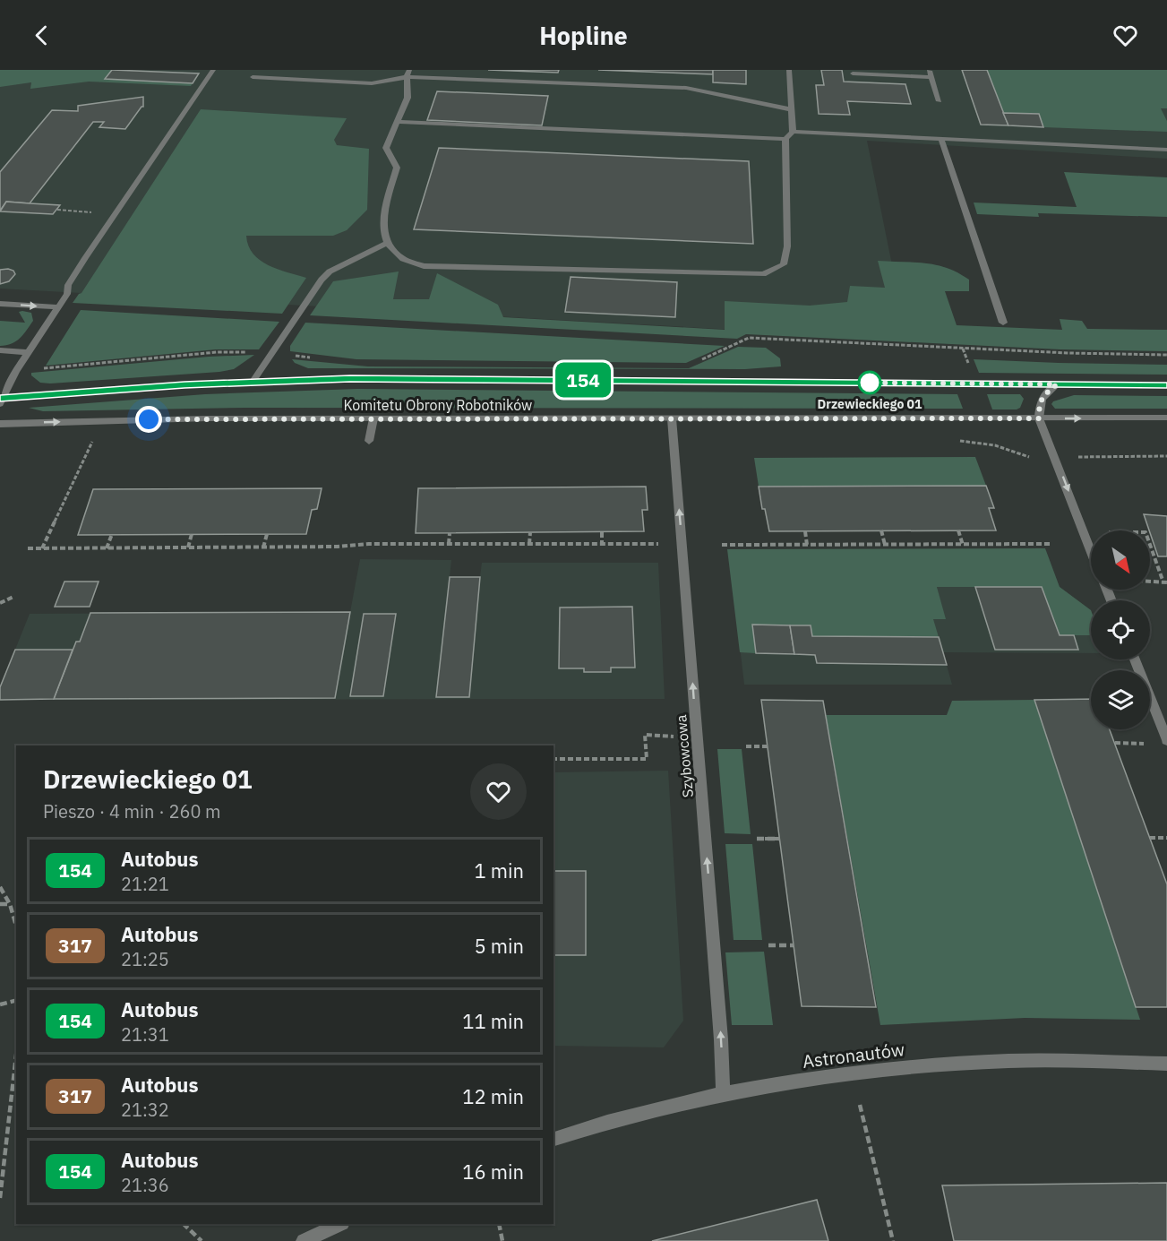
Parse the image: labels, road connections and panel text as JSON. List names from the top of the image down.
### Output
{
  "streets": {
    "street": ["Komitetu Obrony Robotników", "Szybowcowa", "Astronautów"]
  },
  "crossings": [
    ["Komitetu Obrony Robotników", "Szybowcowa"],
    ["Szybowcowa", "Astronautów"]
  ],
  "one_way": ["Szybowcowa"],
  "places": ["Drzewieckiego 01"],
  "lines": ["bus line 154"],
  "north": "bottom right",
  "page": {
    "header": "Hopline",
    "on_map": "154",
    "heading": ["Drzewieckiego 01", "Pieszo · 4 min · 260 m"],
    "list": [
      {
        "mark": "154",
        "name": "Autobus",
        "note": "21:21",
        "value": "1 min"
      },
      {
        "mark": "317",
        "name": "Autobus",
        "note": "21:25",
        "value": "5 min"
      },
      {
        "mark": "154",
        "name": "Autobus",
        "note": "21:31",
        "value": "11 min"
      },
      {
        "mark": "317",
        "name": "Autobus",
        "note": "21:32",
        "value": "12 min"
      },
      {
        "mark": "154",
        "name": "Autobus",
        "note": "21:36",
        "value": "16 min"
      }
    ]
  }
}
